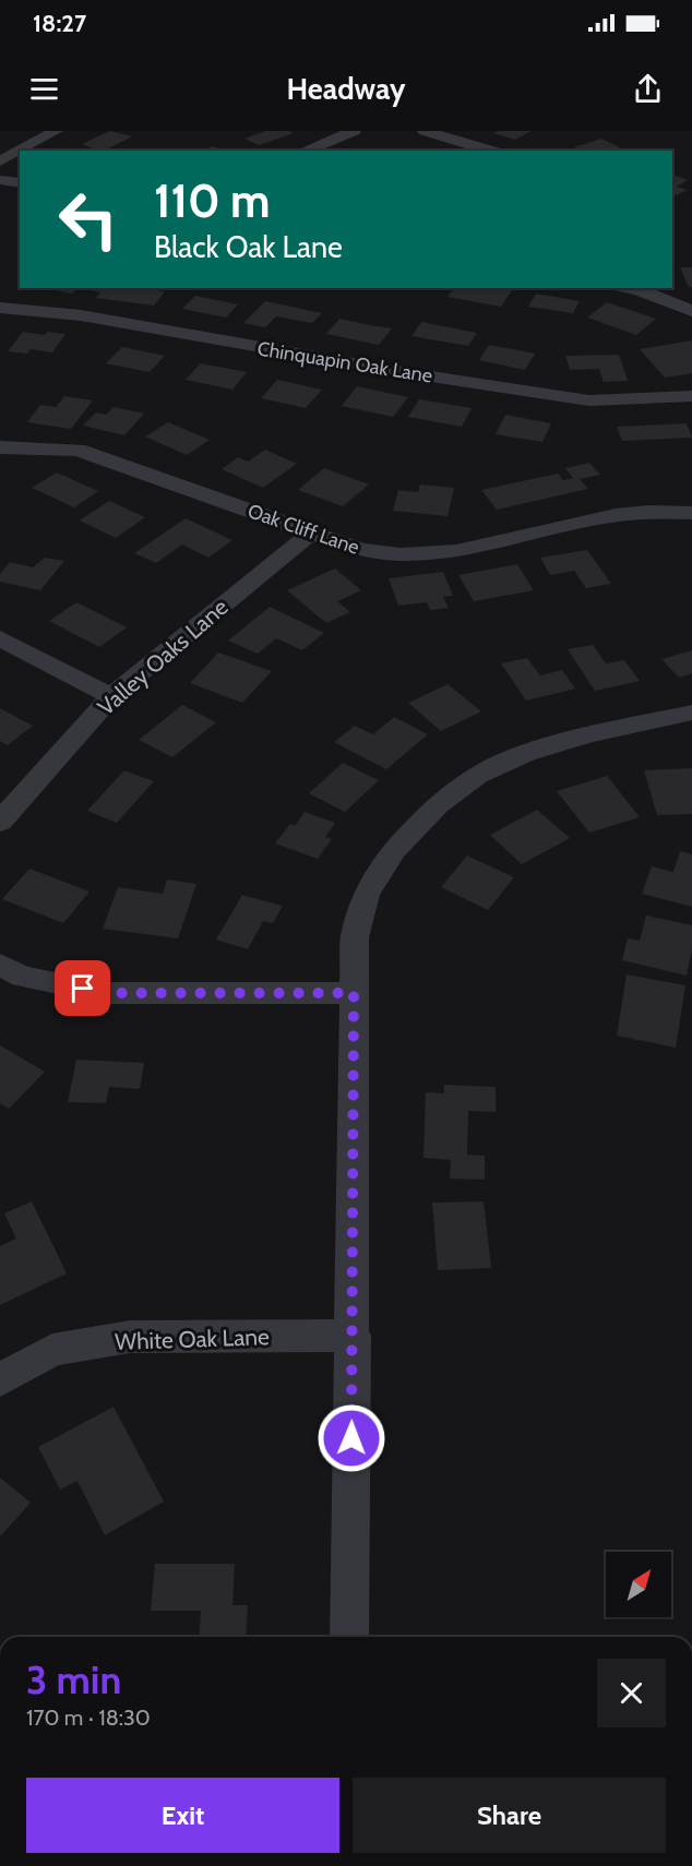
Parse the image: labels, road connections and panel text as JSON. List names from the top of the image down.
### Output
{
  "streets": {
    "street": [
      "Chinquapin Oak Lane",
      "Oak Cliff Lane",
      "Valley Oaks Lane",
      "White Oak Lane"
    ]
  },
  "crossings": [
    ["Oak Cliff Lane", "Valley Oaks Lane"]
  ],
  "north": "top right",
  "page": {
    "status": "18:27",
    "header": "Headway",
    "turn": ["110 m", "Black Oak Lane"],
    "heading": ["3 min", "170 m · 18:30"],
    "buttons": ["Exit", "Share"]
  }
}
